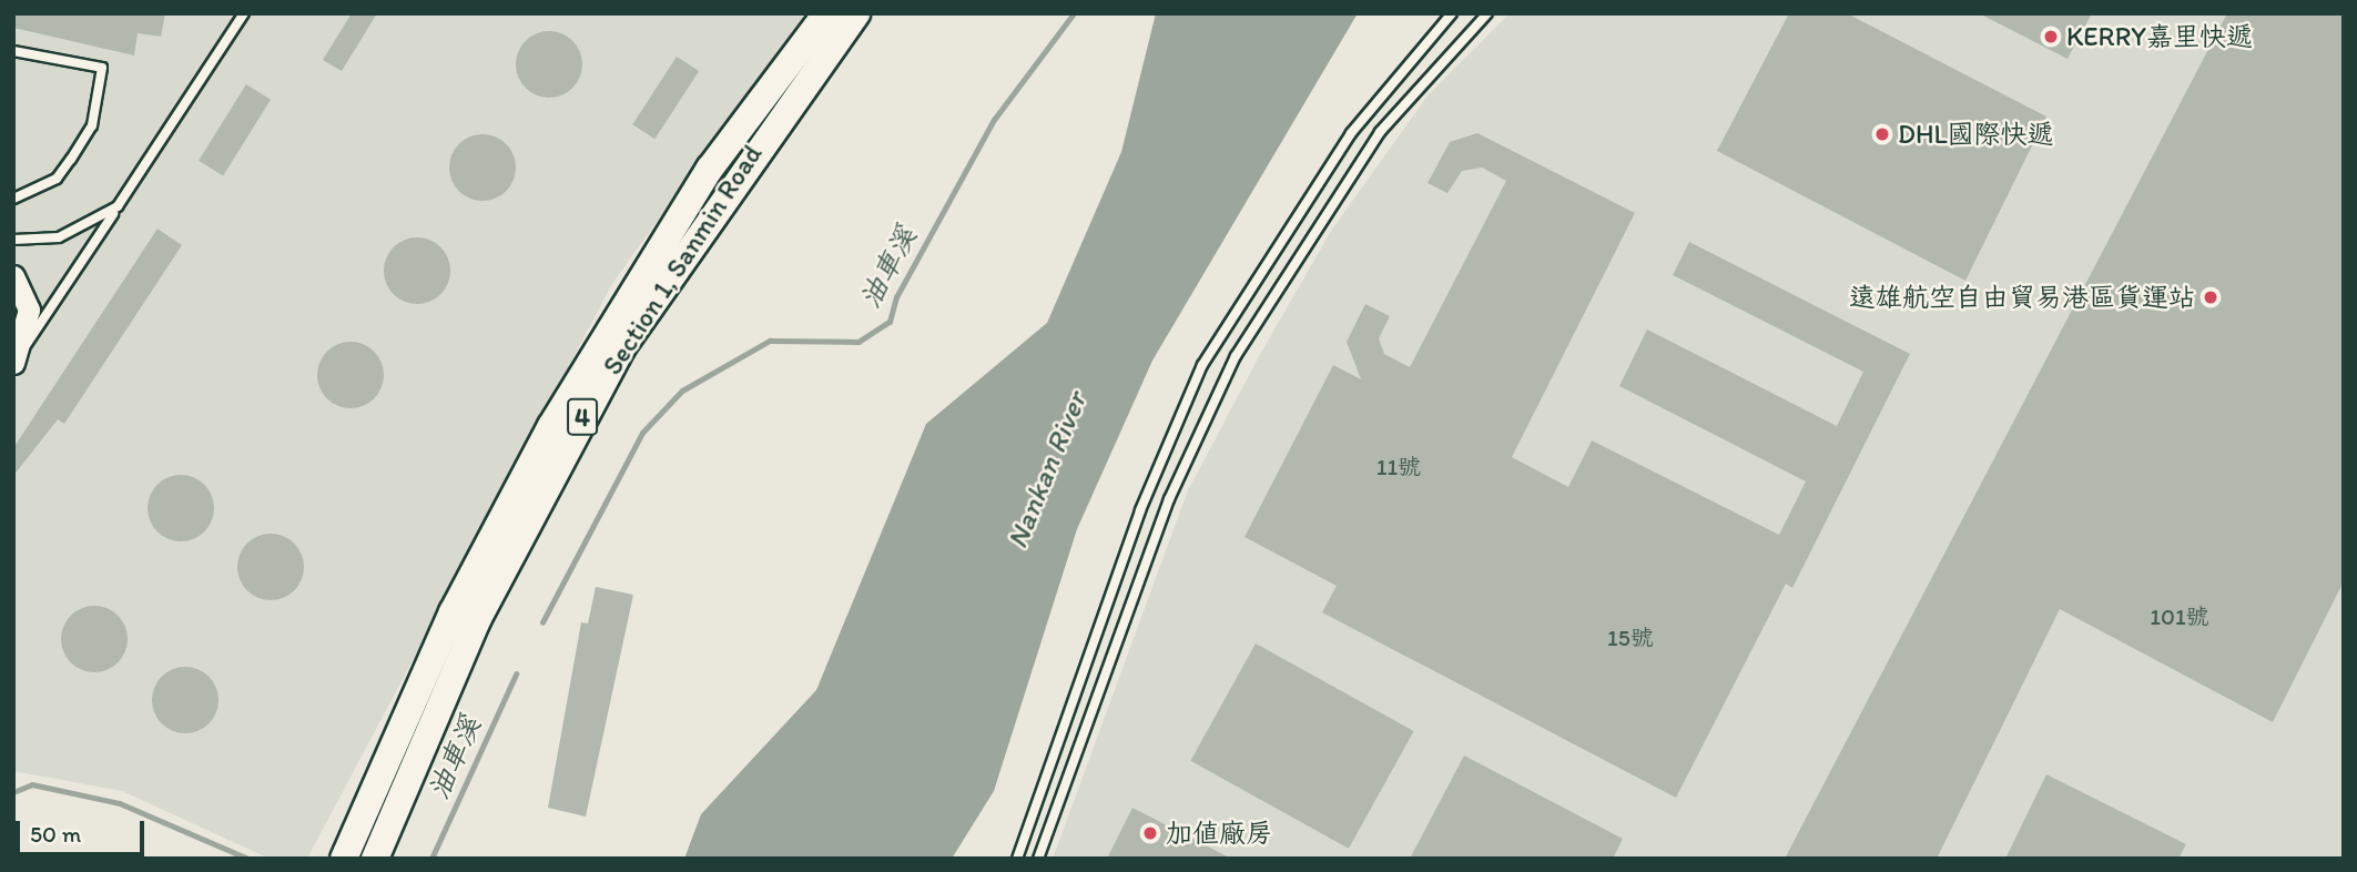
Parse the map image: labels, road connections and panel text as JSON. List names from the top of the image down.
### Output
{
  "streets": {
    "main road": ["Section 1, Sanmin Road", "4"]
  },
  "water": ["油車溪", "Nankan River"],
  "places": [
    "KERRY嘉里快遞",
    "DHL國際快遞",
    "遠雄航空自由貿易港區貨運站",
    "加值廠房"
  ],
  "house_numbers": ["11號", "101號", "15號"],
  "scale_bar": "50 m"
}
